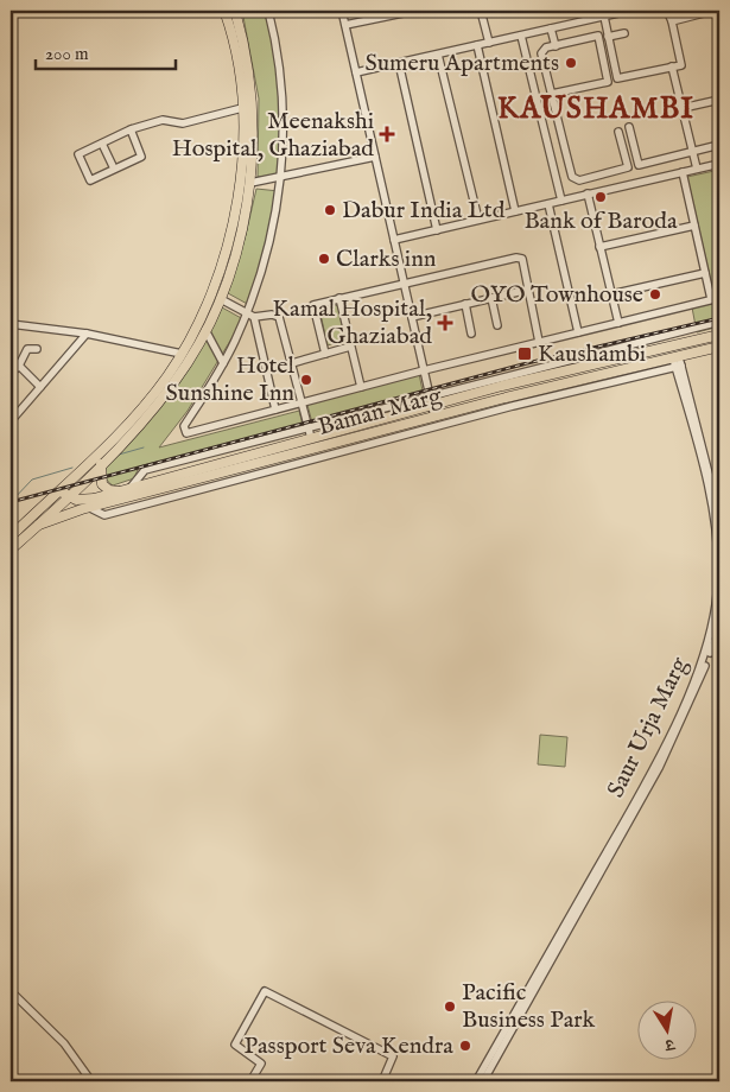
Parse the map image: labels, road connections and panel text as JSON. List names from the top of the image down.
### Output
{
  "streets": {
    "main road": ["Baman Marg"],
    "street": ["Saur Urja Marg"]
  },
  "crossings": [
    ["Baman Marg", "Saur Urja Marg"]
  ],
  "districts": ["KAUSHAMBI"],
  "places": {
    "other": [
      "Sumeru Apartments",
      "Bank of Baroda",
      "Dabur India Ltd",
      "Clarks inn",
      "OYO Townhouse",
      "Hotel Sunshine Inn",
      "Pacific Business Park",
      "Passport Seva Kendra"
    ],
    "health": ["Meenakshi Hospital, Ghaziabad", "Kamal Hospital, Ghaziabad"],
    "transit": ["Kaushambi"]
  },
  "scale_bar": "200 m",
  "north": "bottom"
}
